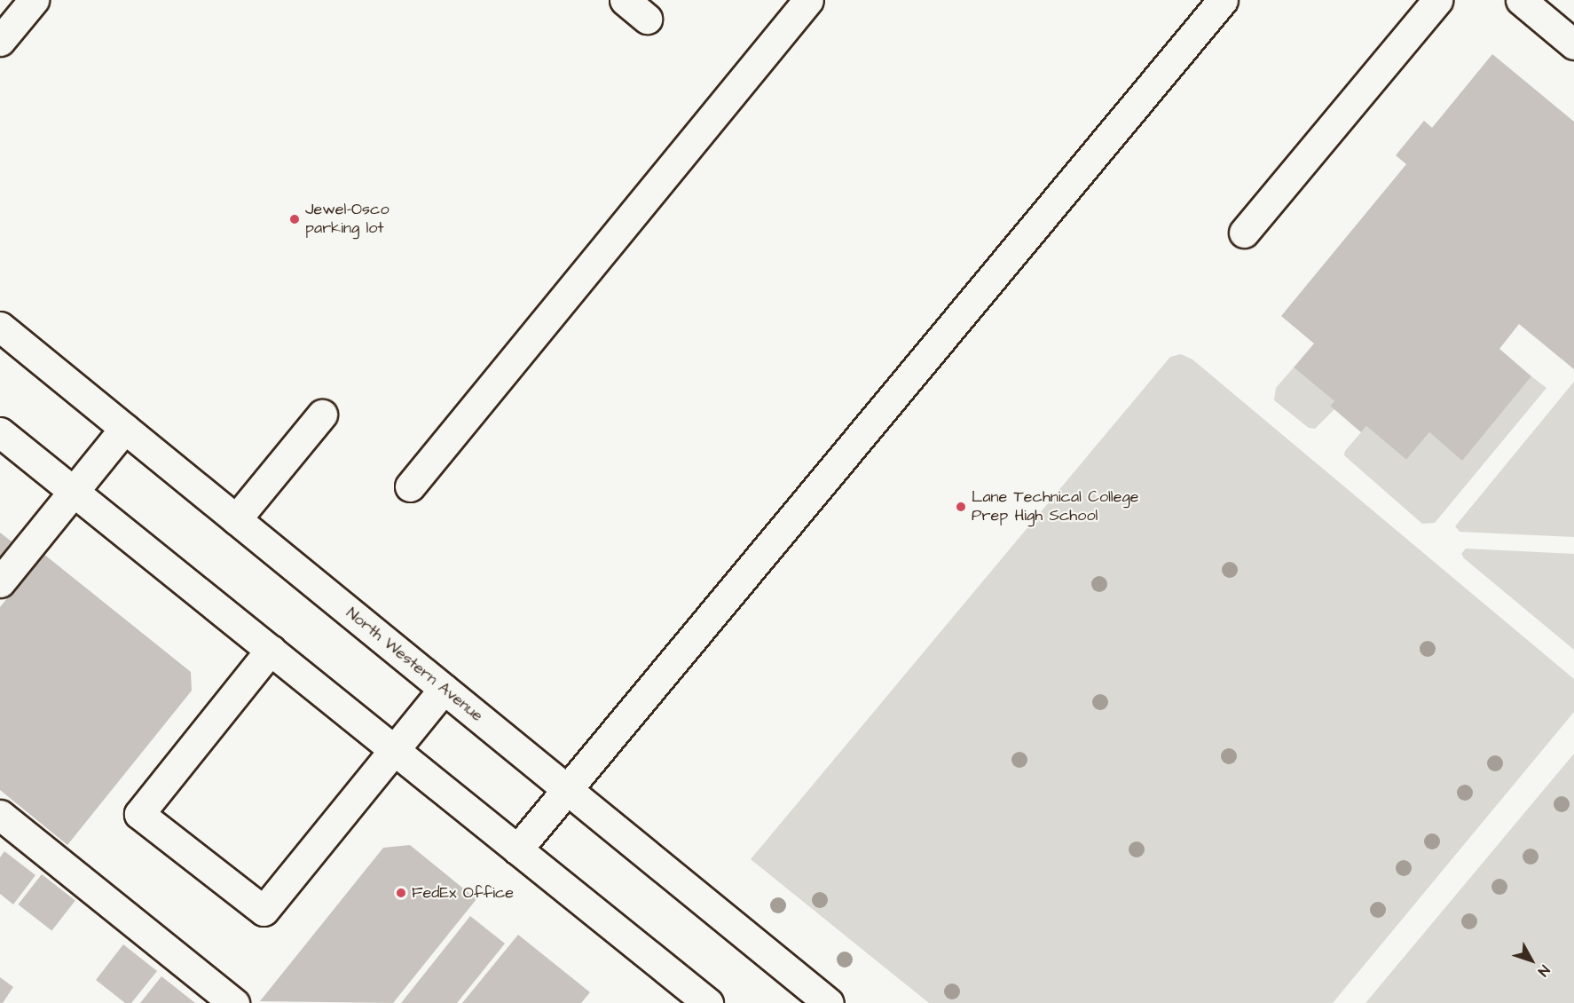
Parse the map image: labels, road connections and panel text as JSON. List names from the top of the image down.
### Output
{
  "streets": {
    "main road": ["North Western Avenue"]
  },
  "places": ["Jewel-Osco parking lot", "Lane Technical College Prep High School", "FedEx Office"],
  "north": "bottom right"
}
